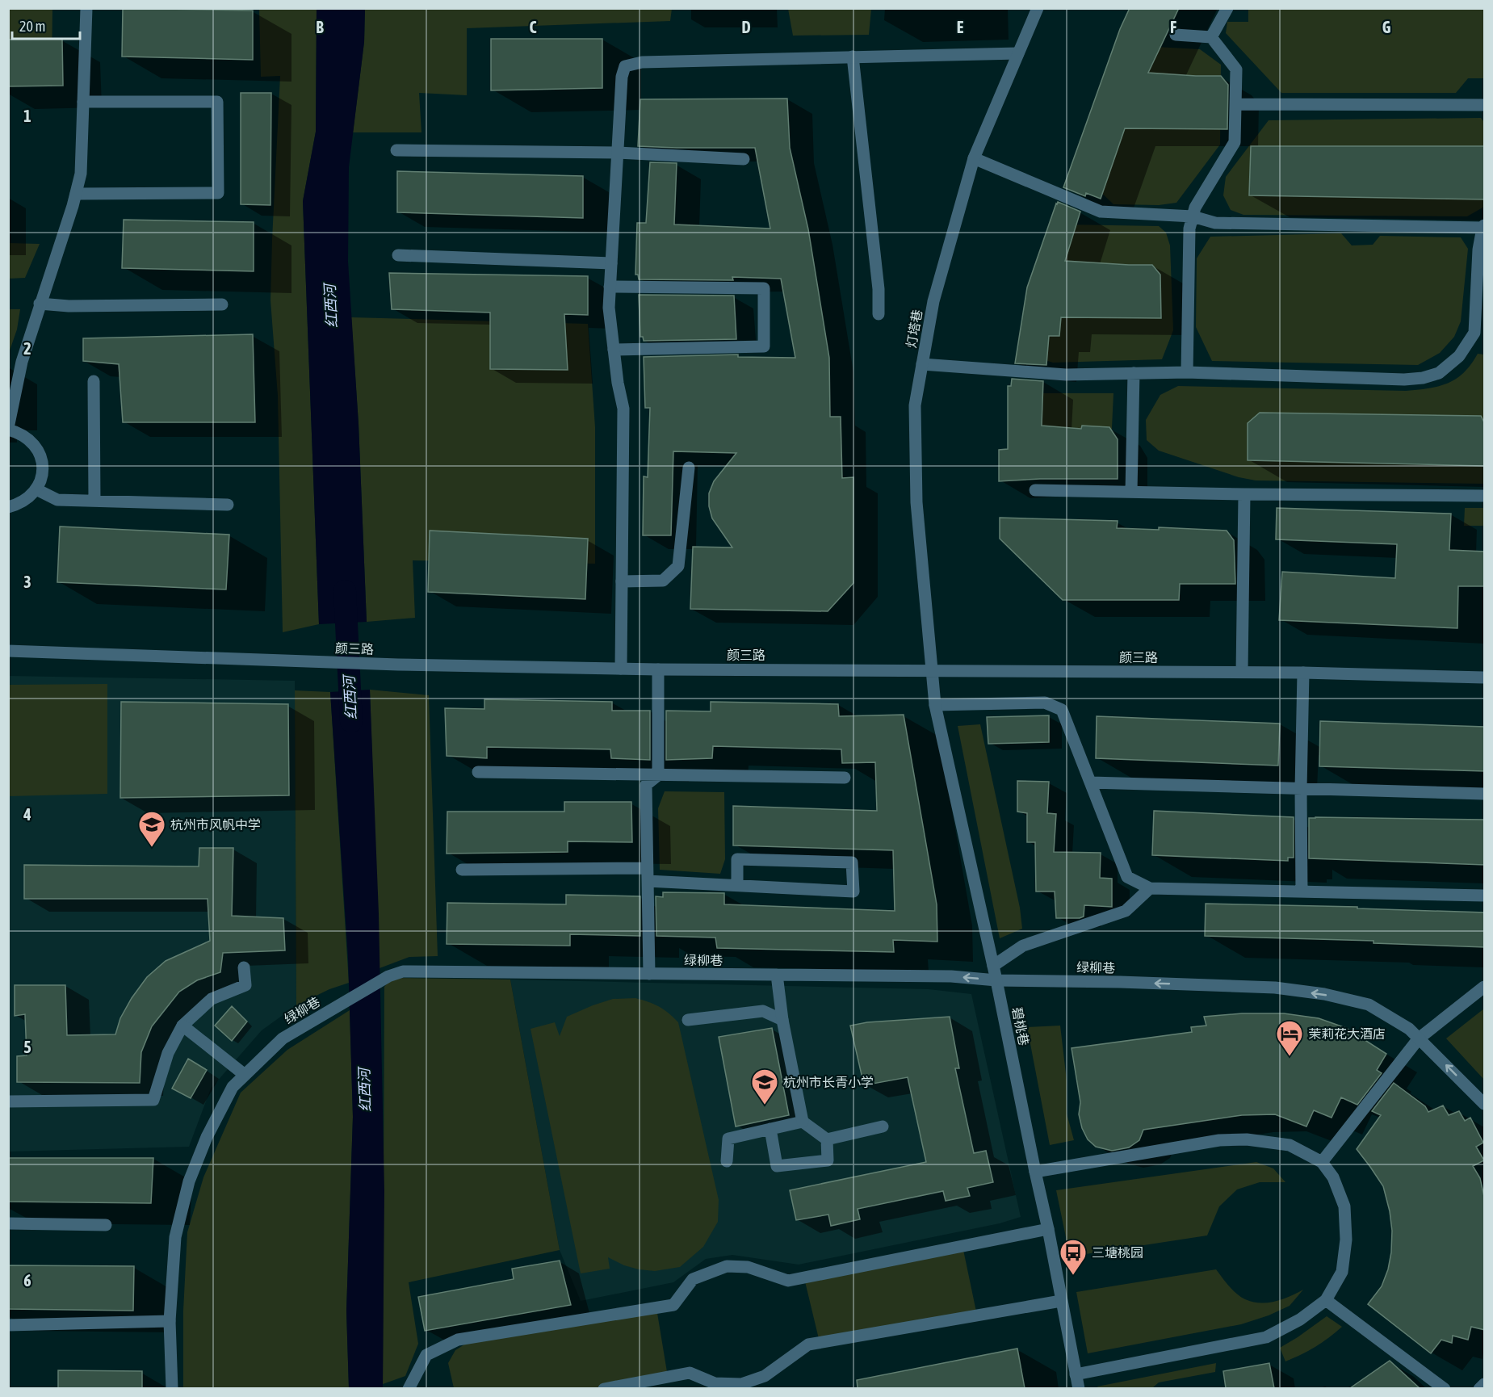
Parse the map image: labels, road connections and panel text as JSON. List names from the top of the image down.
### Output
{
  "streets": {
    "street": [
      "灯塔巷",
      "颜三路",
      "绿柳巷",
      "碧桃巷"
    ]
  },
  "crossings": [
    ["灯塔巷", "颜三路"],
    ["灯塔巷", "碧桃巷"],
    ["颜三路", "碧桃巷"],
    ["绿柳巷", "碧桃巷"]
  ],
  "water": ["红西河"],
  "places": {
    "school or university": ["杭州市风帆中学", "杭州市长青小学"],
    "hotel": ["茉莉花大酒店"],
    "bus stop": ["三塘桃园"]
  },
  "scale_bar": "20 m",
  "grid": {
    "columns": [
      "B",
      "C",
      "D",
      "E",
      "F",
      "G"
    ],
    "rows": [
      "1",
      "2",
      "3",
      "4",
      "5",
      "6"
    ]
  }
}
